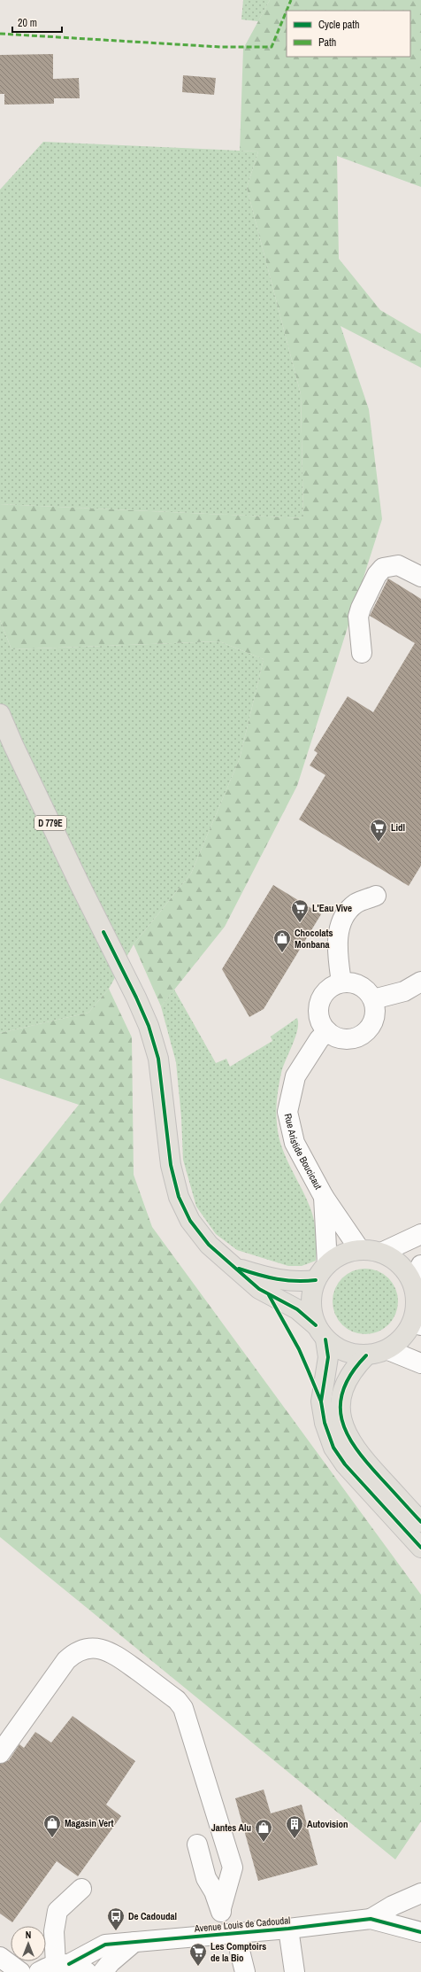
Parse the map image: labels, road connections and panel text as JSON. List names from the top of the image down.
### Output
{
  "streets": {
    "main road": ["D 779E"],
    "street": ["Rue Aristide Boucicaut", "Avenue Louis de Cadoudal"]
  },
  "crossings": [
    ["D 779E", "Rue Aristide Boucicaut"]
  ],
  "places": {
    "supermarket": ["Lidl", "L'Eau Vive", "Les Comptoirs de la Bio"],
    "shop": ["Chocolats Monbana", "Magasin Vert", "Jantes Alu"],
    "building": ["Autovision"],
    "bus stop": ["De Cadoudal"]
  },
  "legend": ["Cycle path", "Path"],
  "scale_bar": "20 m",
  "north": "top"
}
